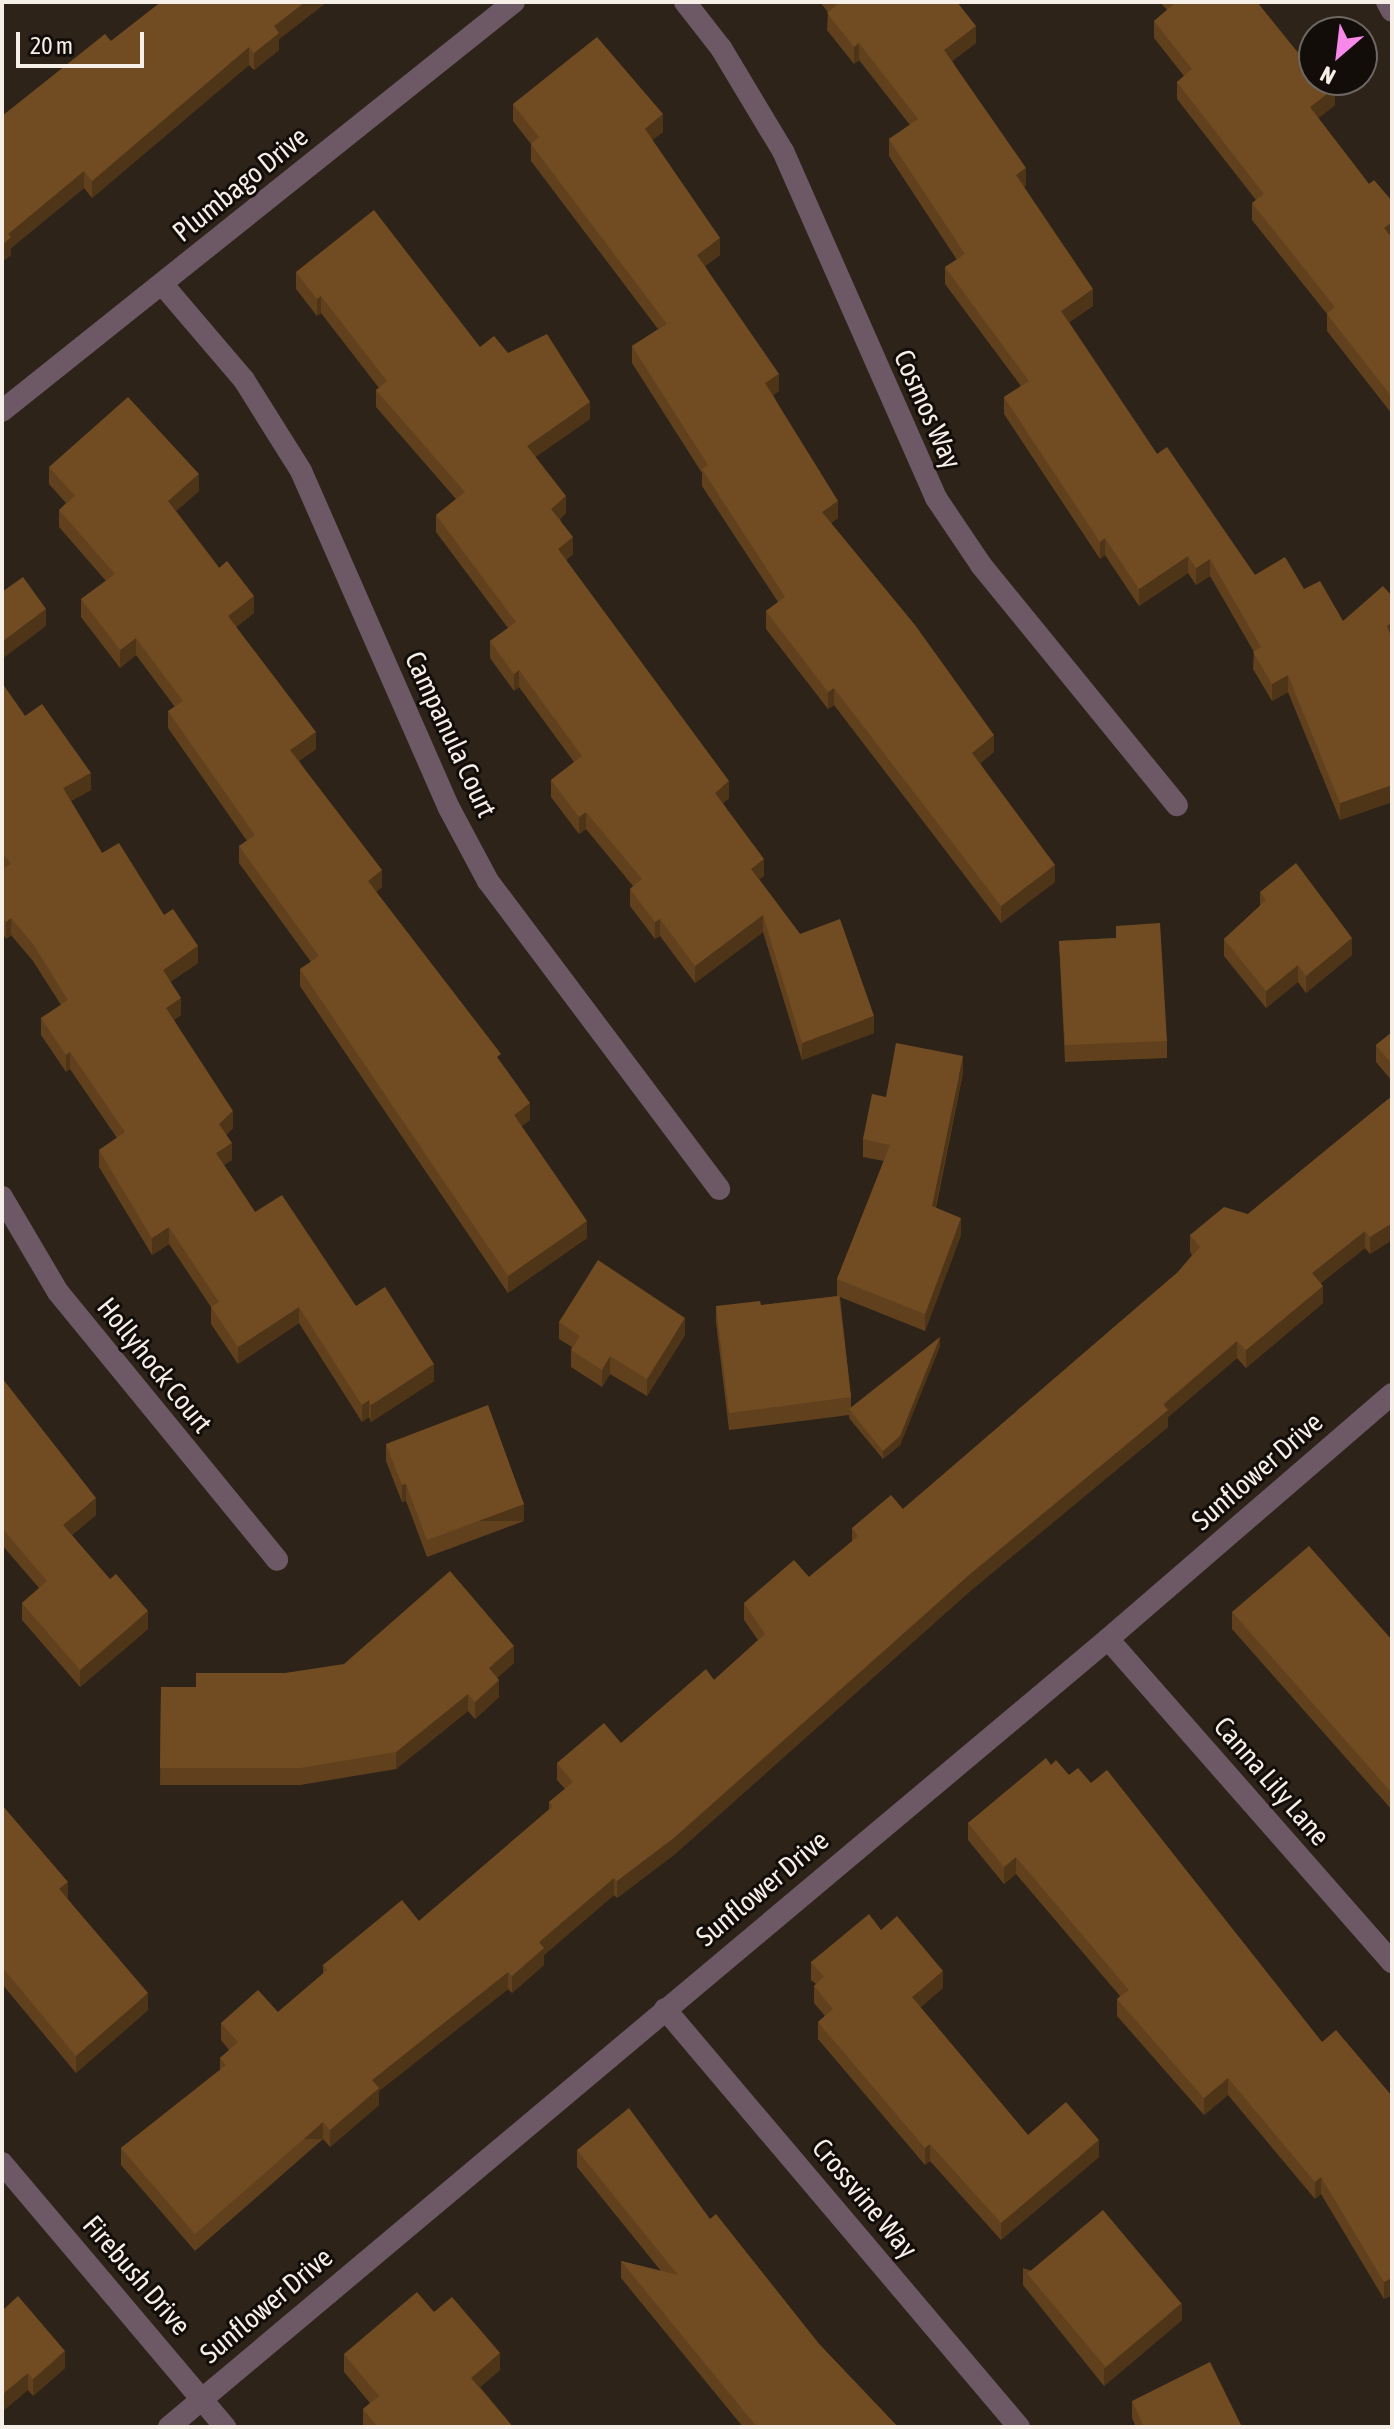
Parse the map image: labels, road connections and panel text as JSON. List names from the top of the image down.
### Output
{
  "streets": {
    "street": [
      "Plumbago Drive",
      "Cosmos Way",
      "Campanula Court",
      "Hollyhock Court",
      "Sunflower Drive",
      "Canna Lily Lane",
      "Crossvine Way",
      "Firebush Drive"
    ]
  },
  "crossings": [
    ["Plumbago Drive", "Campanula Court"],
    ["Sunflower Drive", "Canna Lily Lane"],
    ["Sunflower Drive", "Crossvine Way"],
    ["Sunflower Drive", "Firebush Drive"]
  ],
  "scale_bar": "20 m",
  "north": "bottom left"
}
